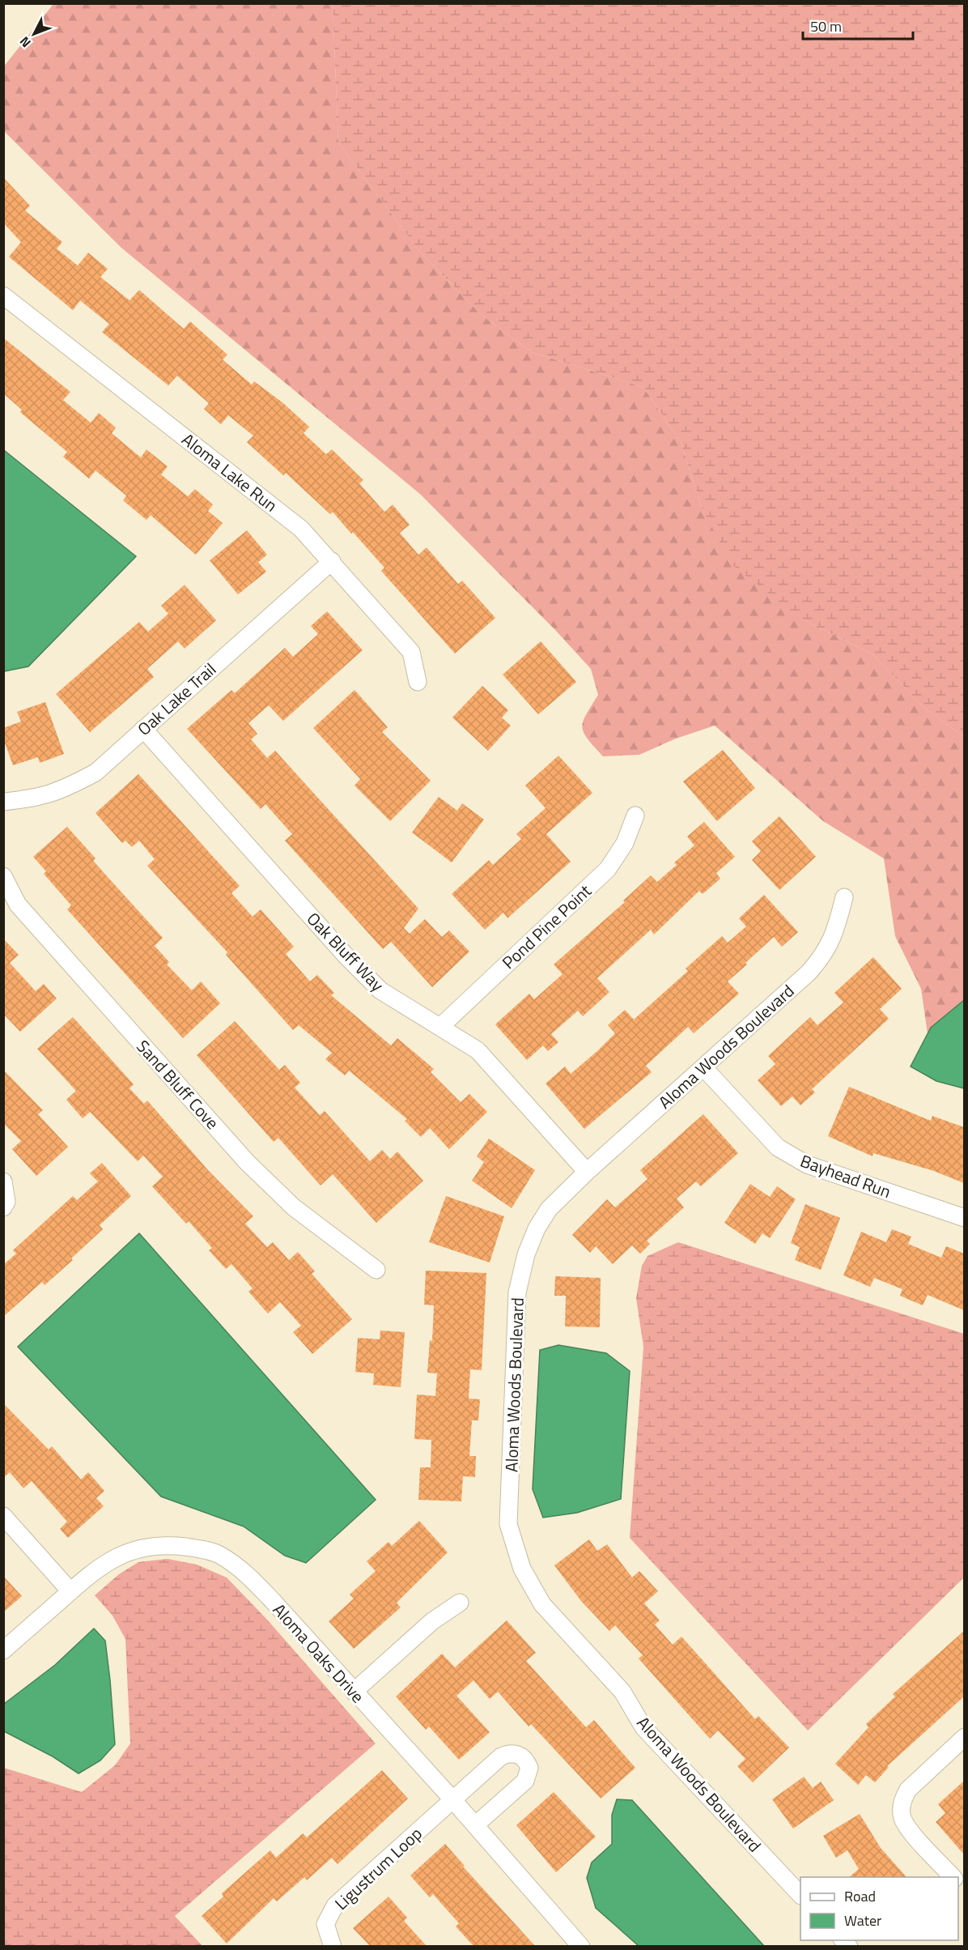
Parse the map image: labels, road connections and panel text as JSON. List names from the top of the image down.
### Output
{
  "streets": {
    "street": [
      "Aloma Lake Run",
      "Oak Lake Trail",
      "Pond Pine Point",
      "Oak Bluff Way",
      "Aloma Woods Boulevard",
      "Sand Bluff Cove",
      "Bayhead Run",
      "Aloma Oaks Drive",
      "Ligustrum Loop"
    ]
  },
  "crossings": [
    ["Aloma Lake Run", "Oak Lake Trail"],
    ["Oak Lake Trail", "Oak Bluff Way"],
    ["Pond Pine Point", "Oak Bluff Way"],
    ["Oak Bluff Way", "Aloma Woods Boulevard"],
    ["Aloma Woods Boulevard", "Bayhead Run"],
    ["Aloma Oaks Drive", "Ligustrum Loop"]
  ],
  "legend": ["Road", "Water"],
  "scale_bar": "50 m",
  "north": "bottom left"
}
